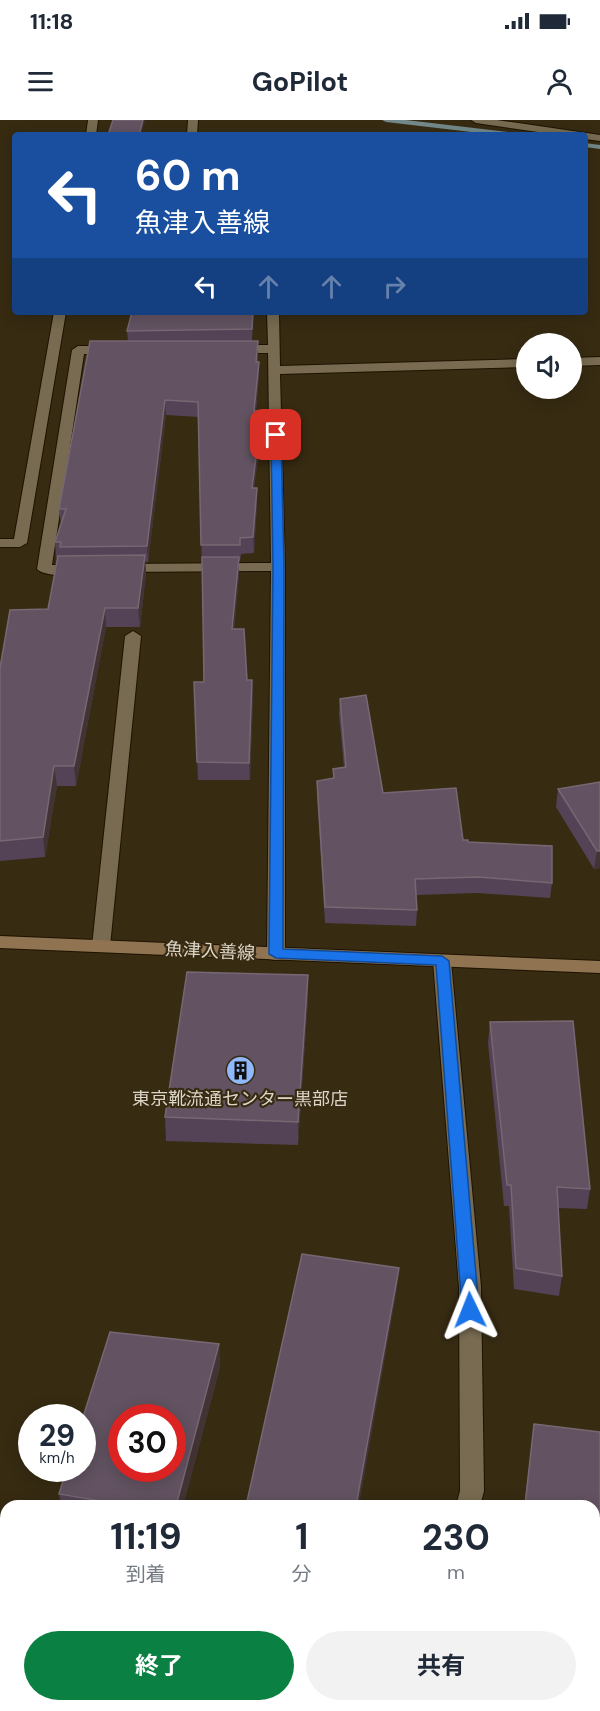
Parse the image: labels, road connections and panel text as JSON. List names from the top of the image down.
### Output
{
  "streets": {
    "main road": ["魚津入善線"]
  },
  "places": {
    "building": ["東京靴流通センター黒部店"]
  },
  "page": {
    "status": "11:18",
    "header": "GoPilot",
    "turn": ["60 m", "魚津入善線"],
    "speed": "29 km/h",
    "limit": "30",
    "eta": [
      "11:19",
      "到着",
      "1",
      "分",
      "230",
      "m"
    ],
    "buttons": ["終了", "共有"]
  }
}
